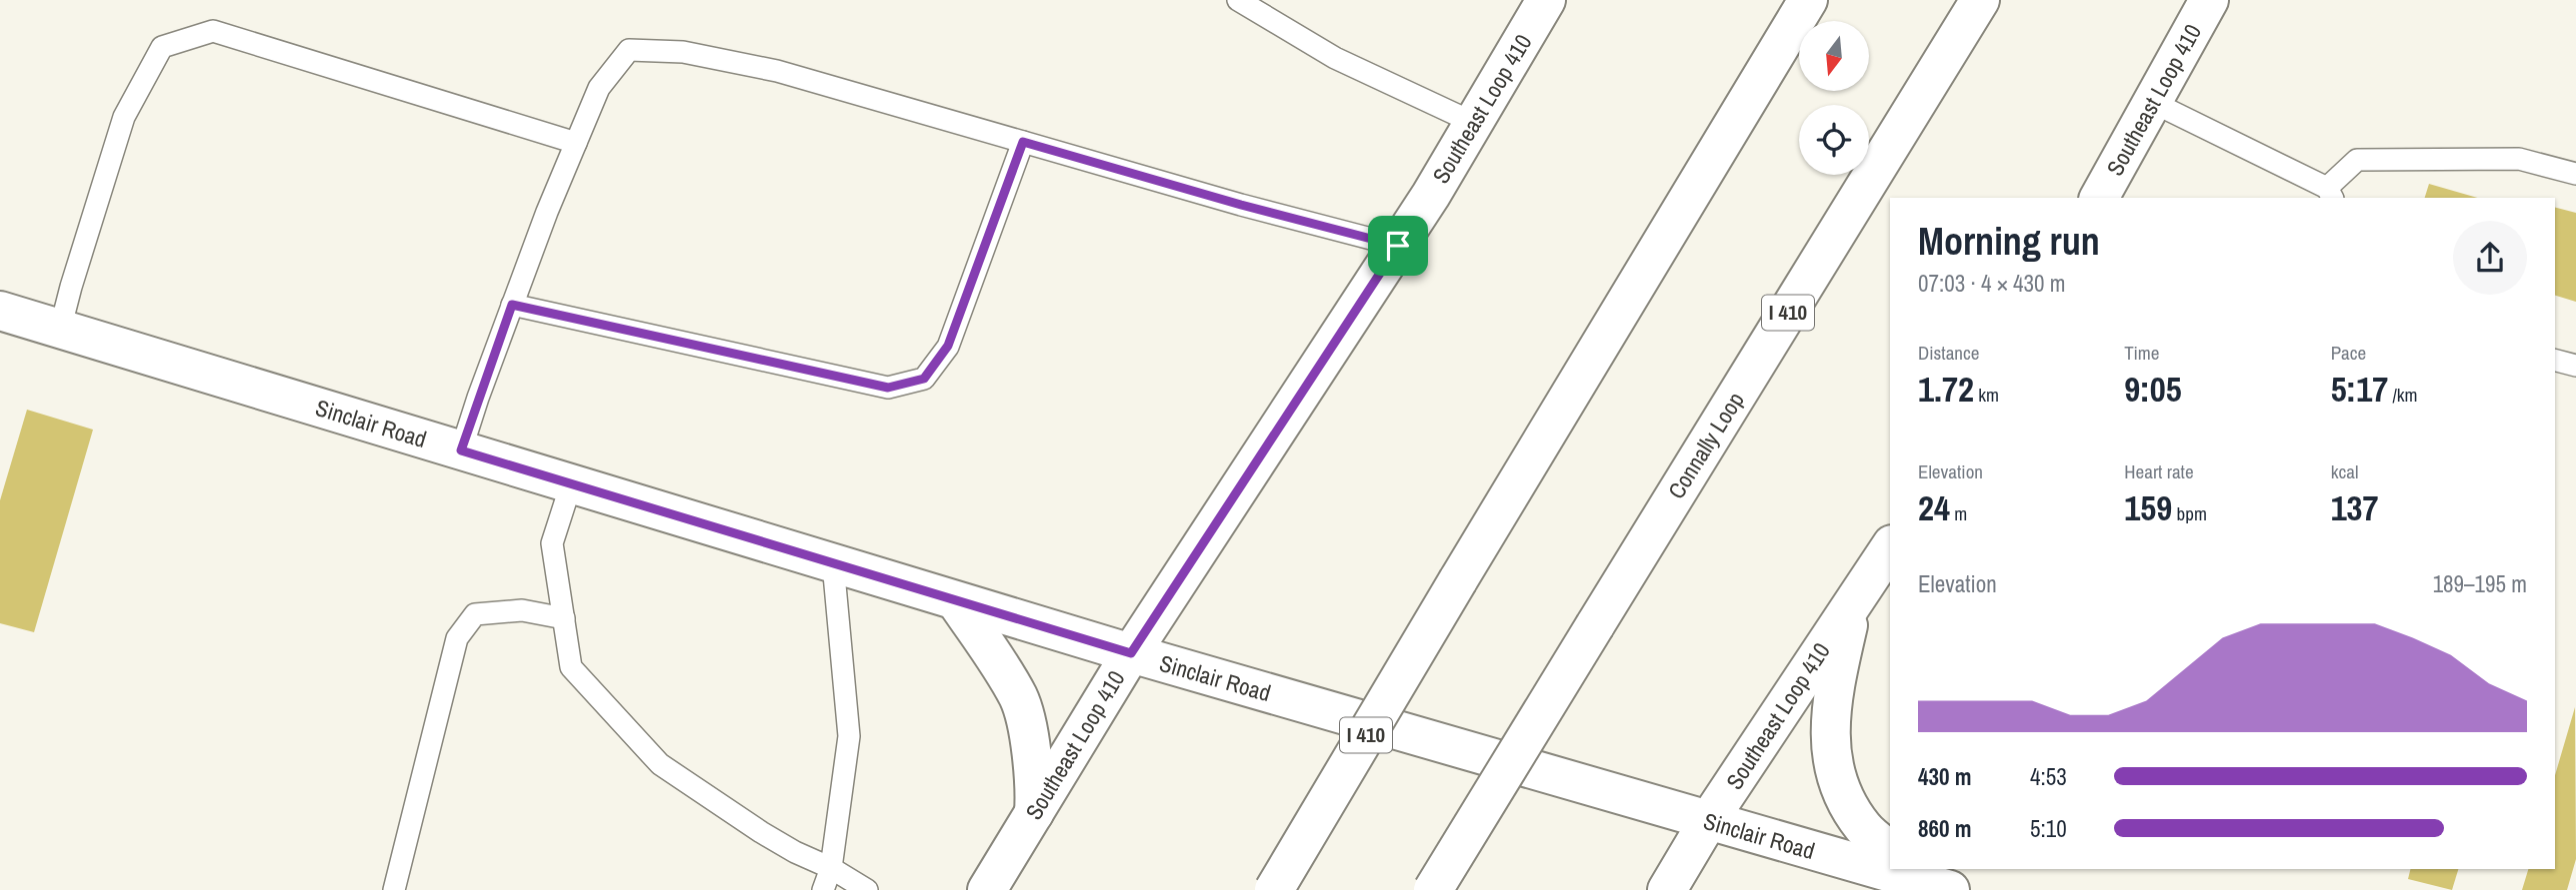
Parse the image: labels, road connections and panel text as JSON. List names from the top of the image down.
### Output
{
  "streets": {
    "main road": [
      "Southeast Loop 410",
      "I 410",
      "Sinclair Road",
      "Connally Loop"
    ]
  },
  "crossings": [
    ["Southeast Loop 410", "Sinclair Road"]
  ],
  "north": "bottom",
  "page": {
    "heading": ["Morning run", "07:03 · 4 × 430 m"],
    "stats": [
      ["Distance", "1.72 km"],
      ["Time", "9:05"],
      ["Pace", "5:17 /km"],
      ["Elevation", "24 m"],
      ["Heart rate", "159 bpm"],
      ["kcal", "137"]
    ],
    "chart": ["Elevation", "189–195 m"],
    "list": [
      {
        "name": "430 m",
        "note": "4:53"
      },
      {
        "name": "860 m",
        "note": "5:10"
      }
    ]
  }
}
